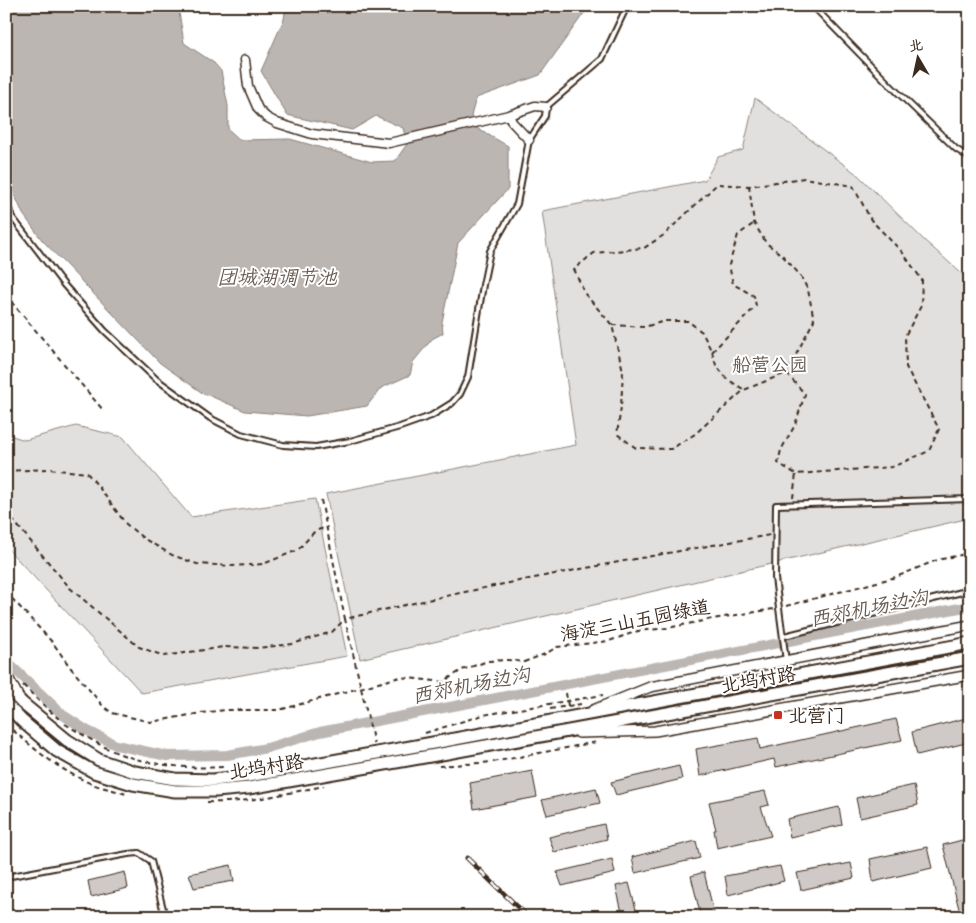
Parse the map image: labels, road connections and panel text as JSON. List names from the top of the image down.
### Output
{
  "streets": {
    "main road": ["北坞村路"],
    "path": ["海淀三山五园绿道"]
  },
  "water": ["团城湖调节池", "西郊机场边沟"],
  "parks": ["船营公园"],
  "places": {
    "transit": ["北营门"]
  },
  "north": "top"
}
